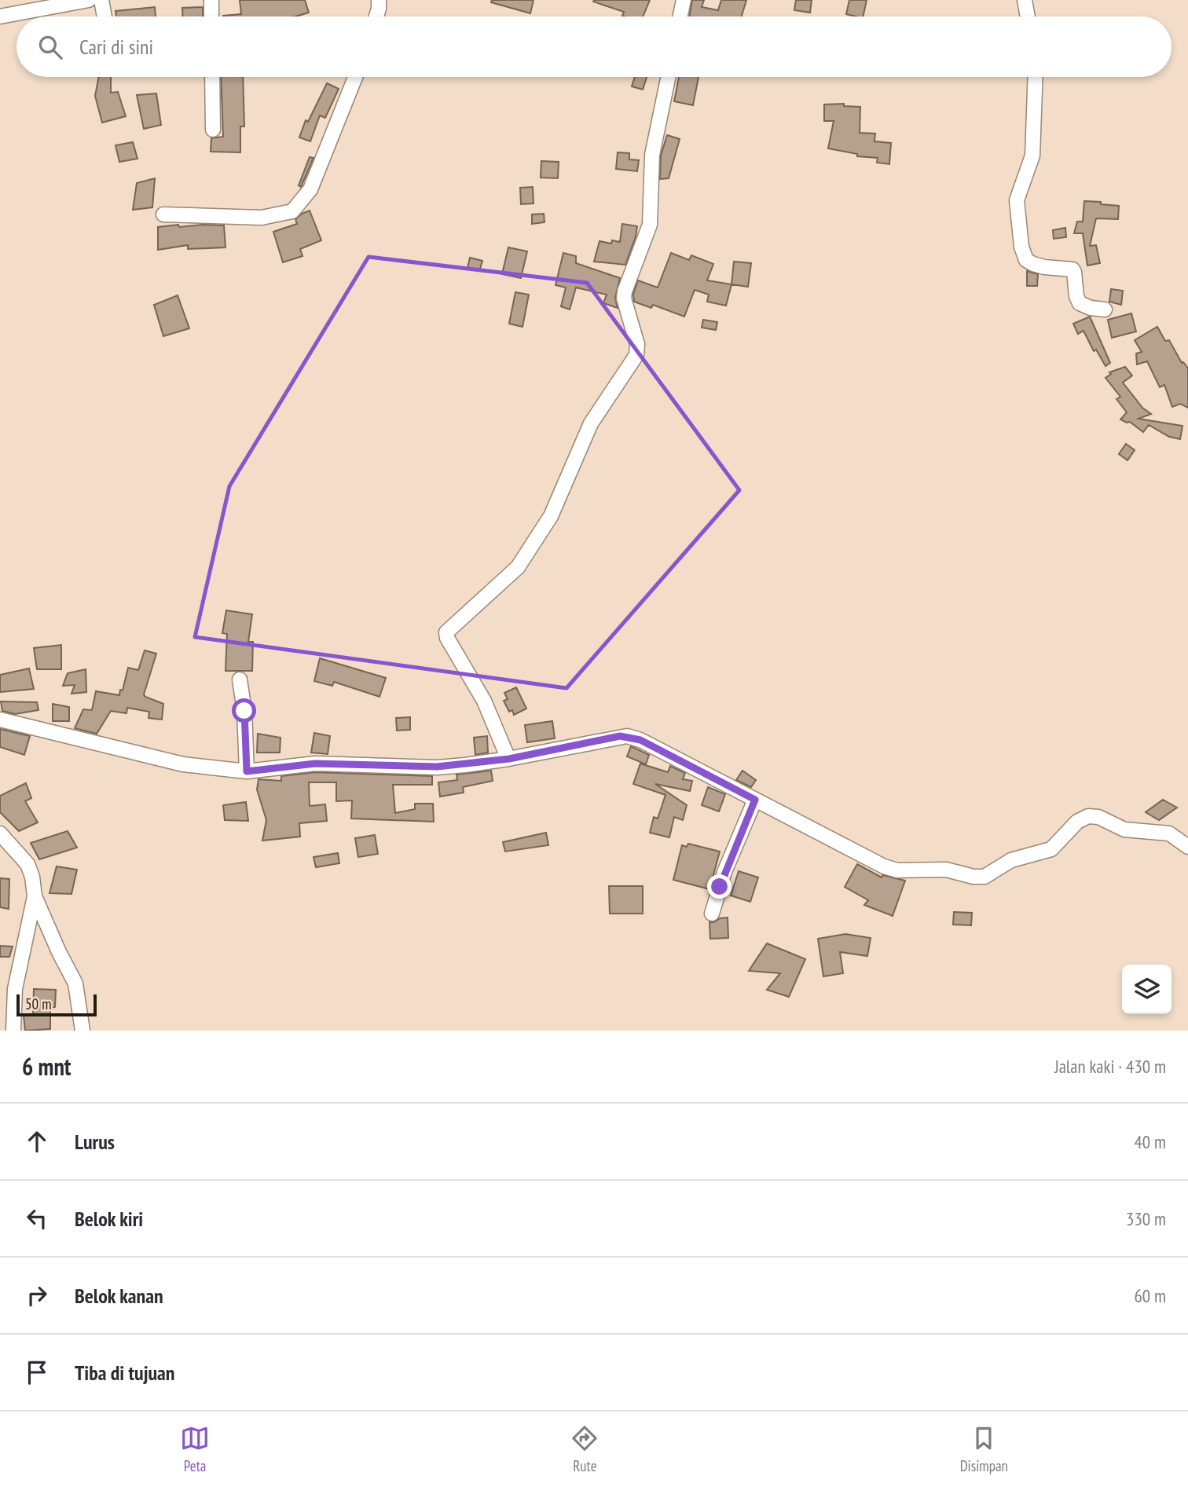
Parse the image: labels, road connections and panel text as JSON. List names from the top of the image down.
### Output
{
  "scale_bar": "50 m",
  "page": {
    "search": "Cari di sini",
    "scale": "50 m",
    "heading": ["6 mnt", "Jalan kaki · 430 m"],
    "list": [
      ["Lurus", "40 m"],
      ["Belok kiri", "330 m"],
      ["Belok kanan", "60 m"],
      "Tiba di tujuan"
    ],
    "nav": ["Peta", "Rute", "Disimpan"]
  }
}
